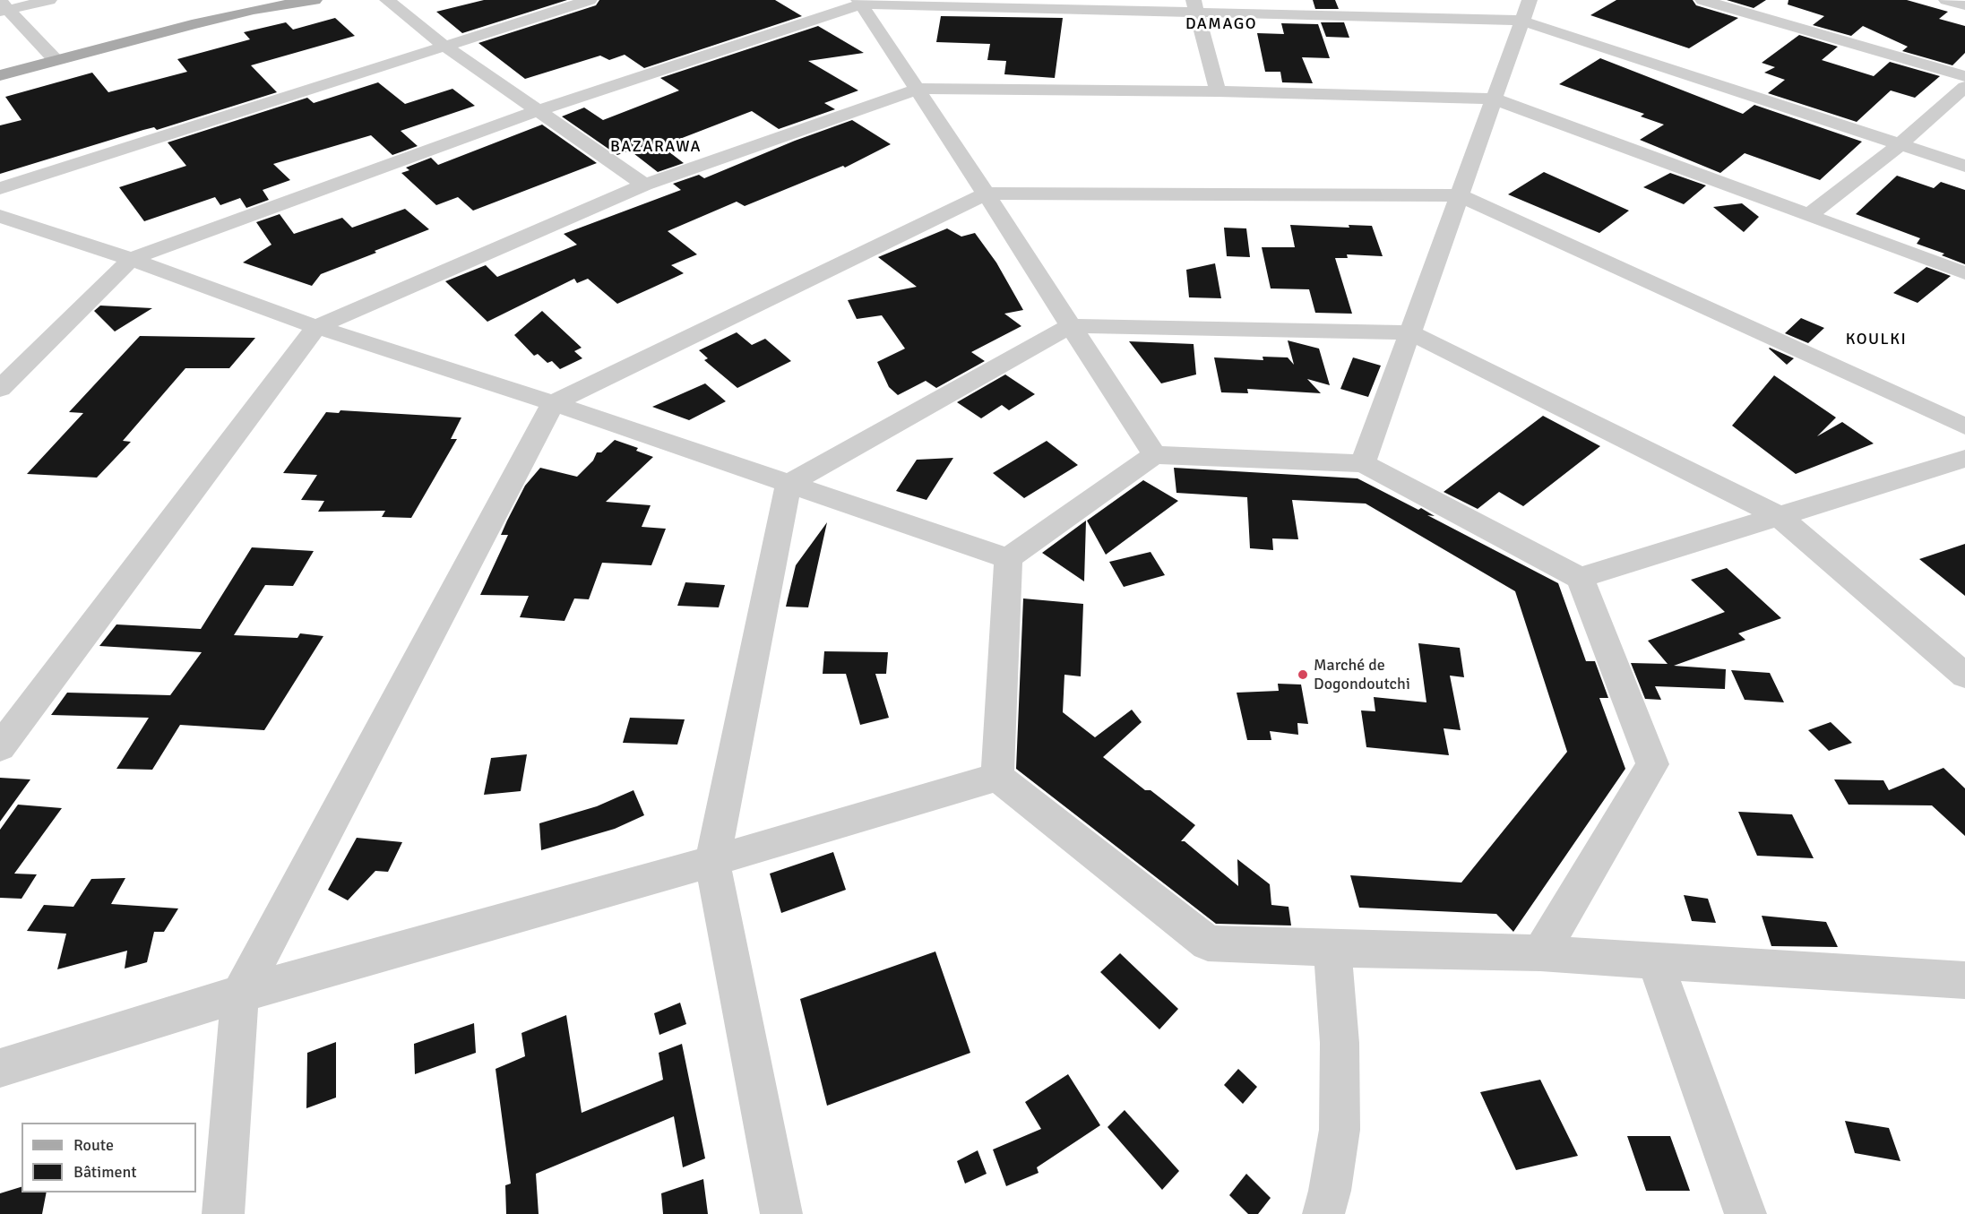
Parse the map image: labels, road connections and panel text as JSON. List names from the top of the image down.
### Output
{
  "districts": ["DAMAGO", "BAZARAWA", "KOULKI"],
  "places": ["Marché de Dogondoutchi"],
  "legend": ["Route", "Bâtiment"]
}
